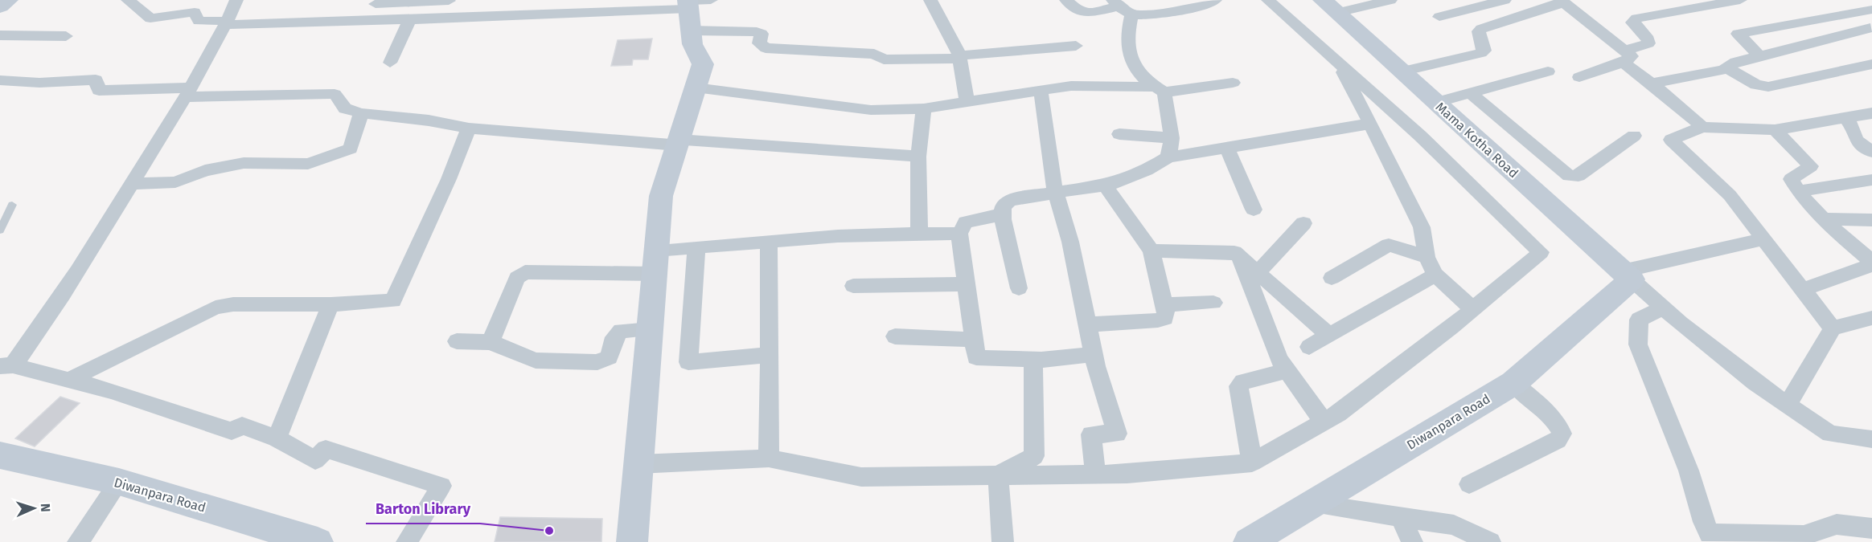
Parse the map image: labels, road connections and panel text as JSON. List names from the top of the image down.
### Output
{
  "streets": {
    "street": ["Mama Kotha Road", "Diwanpara Road"]
  },
  "crossings": [
    ["Mama Kotha Road", "Diwanpara Road"]
  ],
  "places": ["Barton Library"],
  "north": "right"
}
